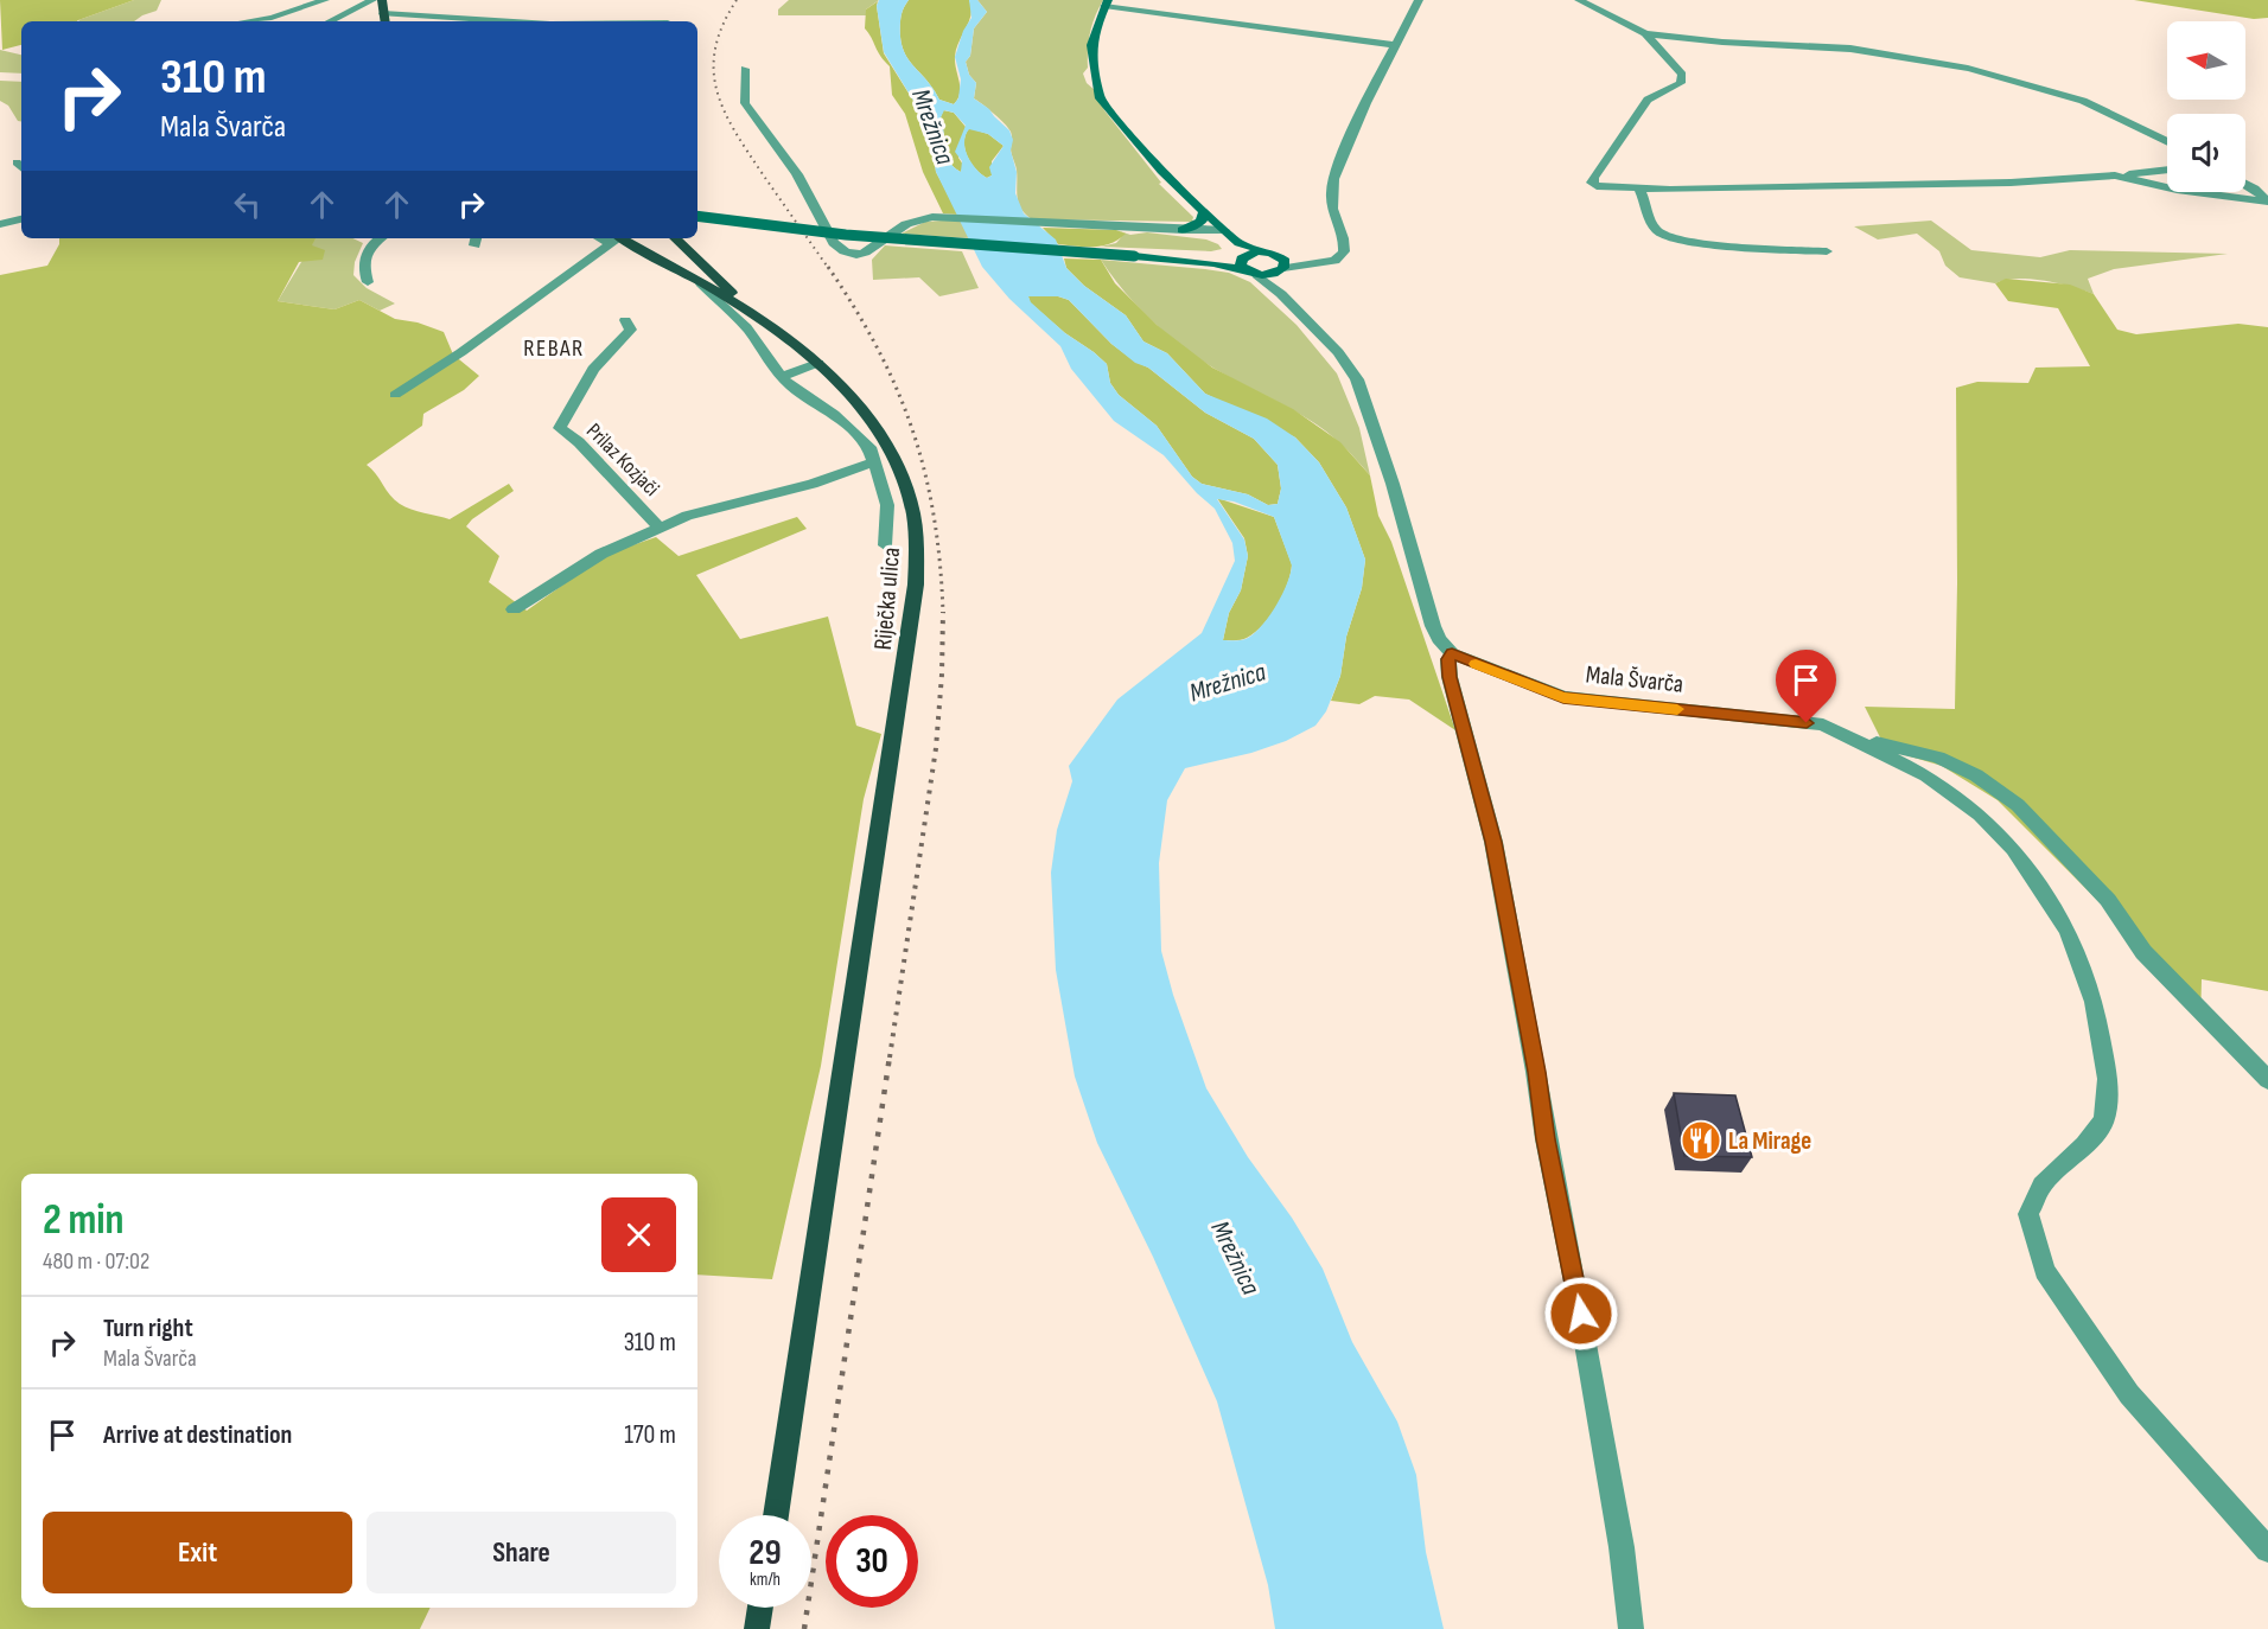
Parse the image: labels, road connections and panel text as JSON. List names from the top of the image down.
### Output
{
  "streets": {
    "main road": ["Riječka ulica"],
    "street": ["Prilaz Kozjači", "Mala Švarča"]
  },
  "crossings": [
    ["Prilaz Kozjači", "Riječka ulica"]
  ],
  "districts": ["REBAR"],
  "water": ["Mrežnica"],
  "places": {
    "restaurant": ["La Mirage"]
  },
  "north": "left",
  "page": {
    "turn": ["310 m", "Mala Švarča"],
    "heading": ["2 min", "480 m · 07:02"],
    "list": [
      {
        "name": "Turn right",
        "note": "Mala Švarča",
        "value": "310 m"
      },
      {
        "name": "Arrive at destination",
        "value": "170 m"
      }
    ],
    "buttons": ["Exit", "Share"],
    "speed": "29 km/h",
    "limit": "30"
  }
}
